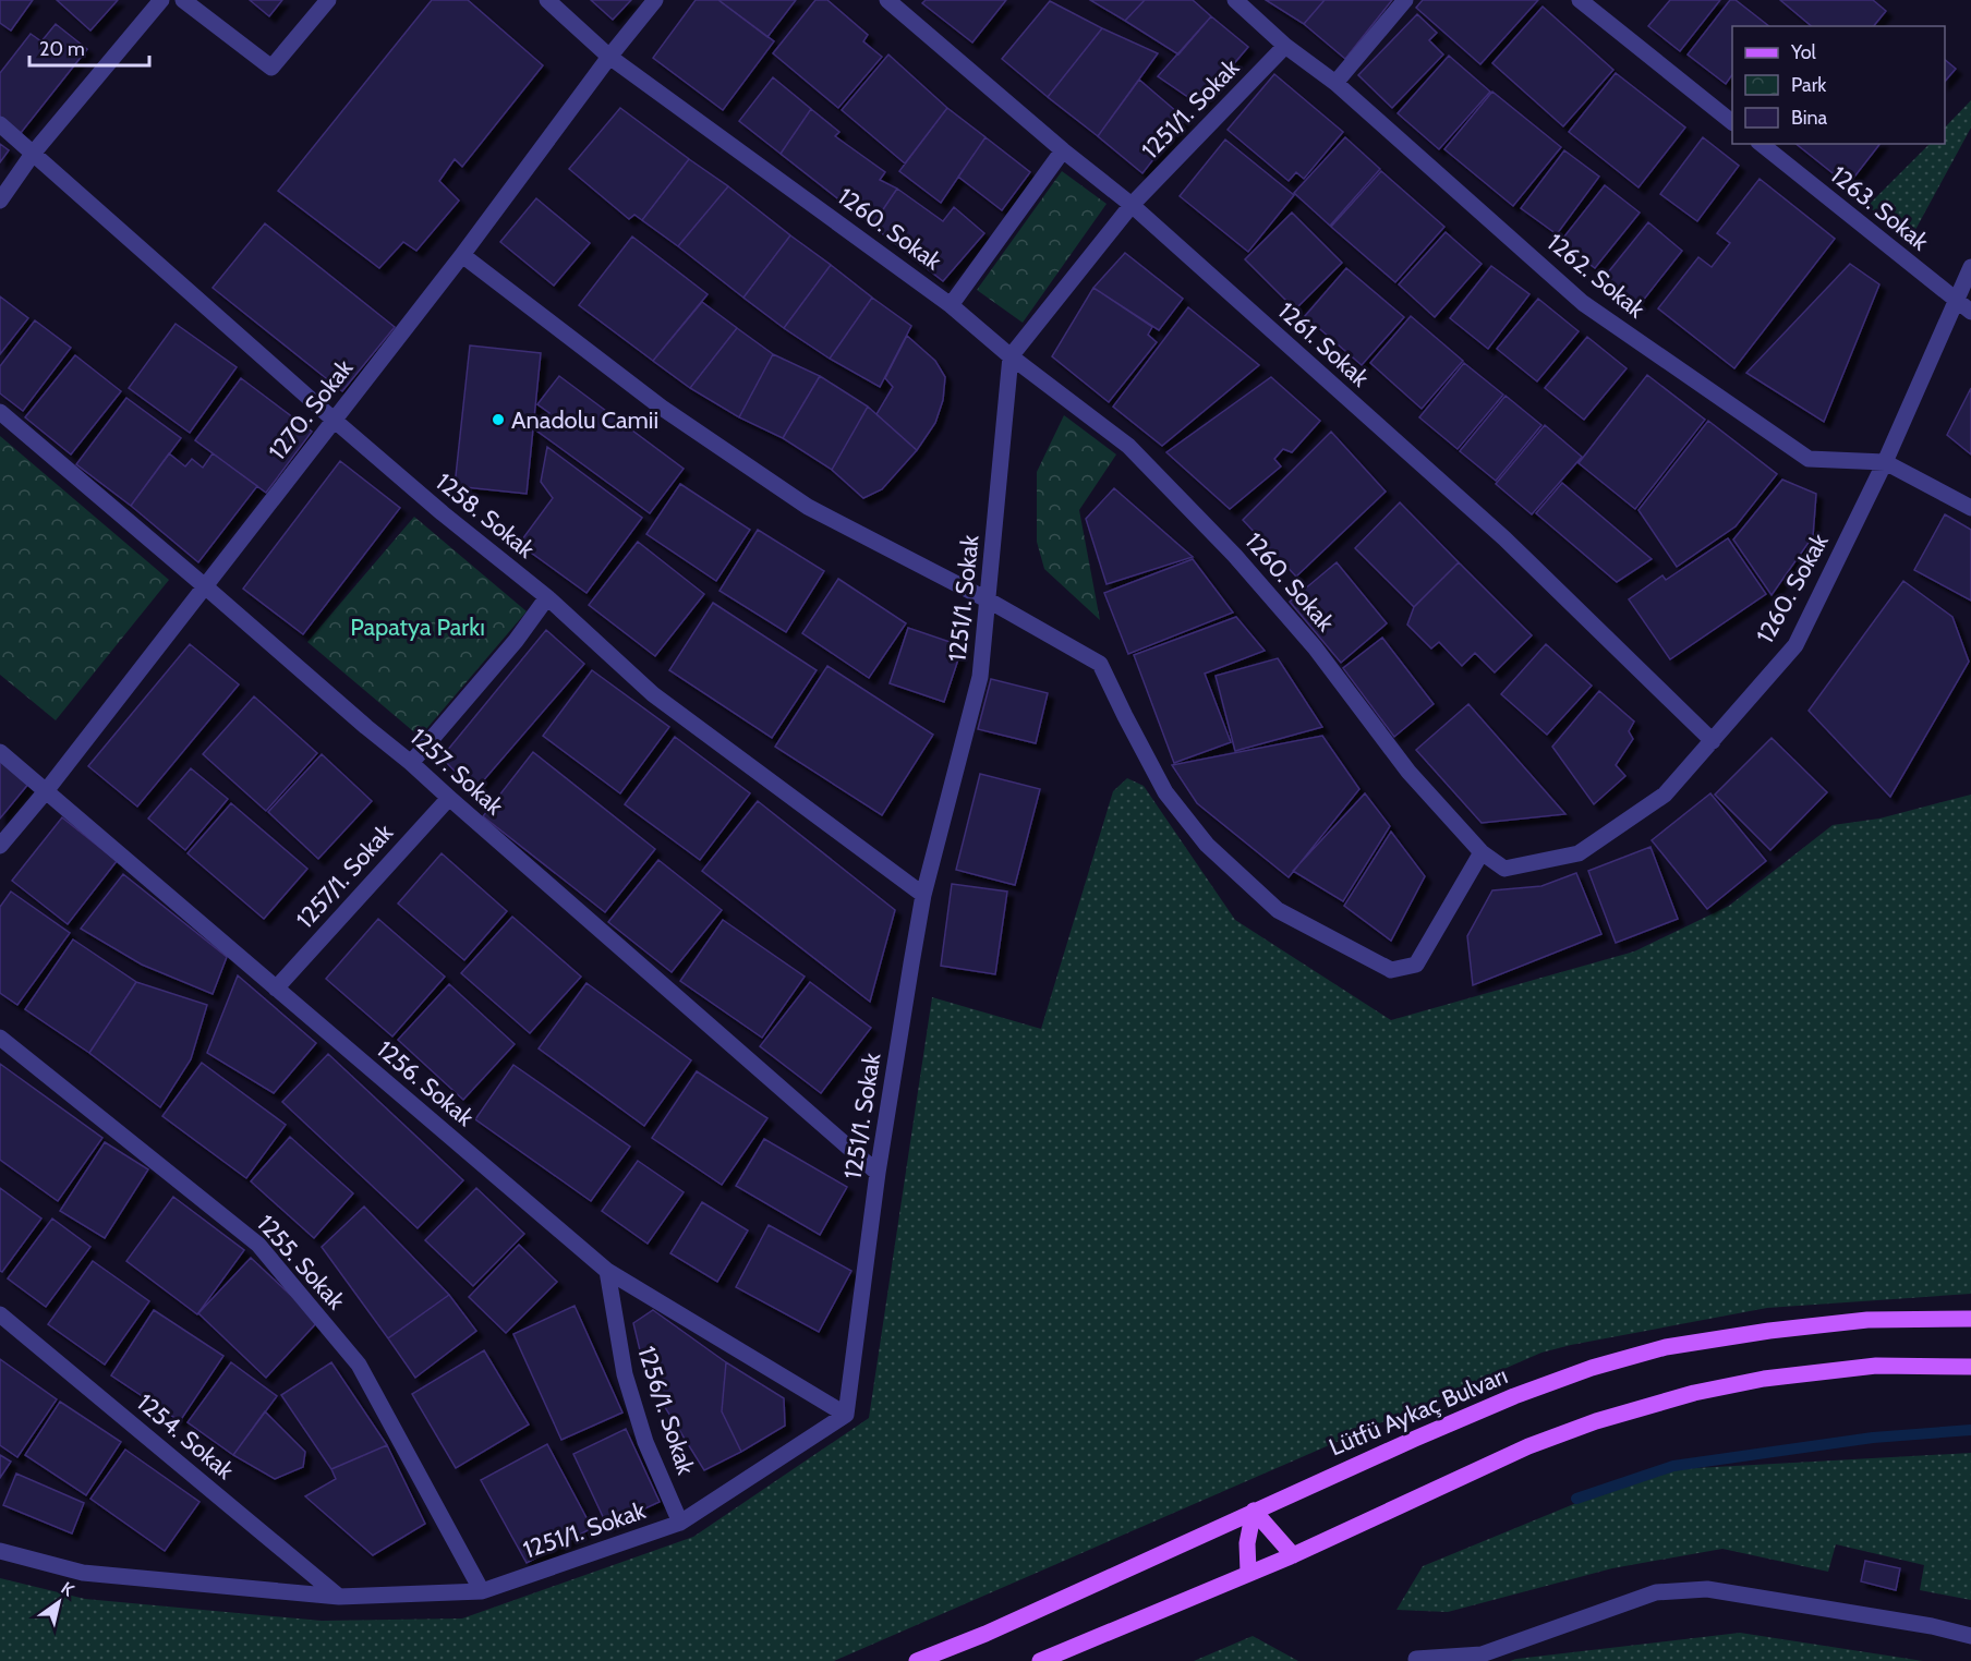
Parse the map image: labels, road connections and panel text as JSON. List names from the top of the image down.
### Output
{
  "streets": {
    "main road": ["Lütfü Aykaç Bulvarı"],
    "street": [
      "1251/1. Sokak",
      "1263. Sokak",
      "1260. Sokak",
      "1262. Sokak",
      "1261. Sokak",
      "1270. Sokak",
      "1258. Sokak",
      "1257. Sokak",
      "1257/1. Sokak",
      "1256. Sokak",
      "1255. Sokak",
      "1256/1. Sokak",
      "1254. Sokak"
    ]
  },
  "crossings": [
    ["1251/1. Sokak", "1260. Sokak"],
    ["1251/1. Sokak", "1262. Sokak"],
    ["1251/1. Sokak", "1261. Sokak"],
    ["1251/1. Sokak", "1258. Sokak"],
    ["1251/1. Sokak", "1257. Sokak"],
    ["1251/1. Sokak", "1256. Sokak"],
    ["1251/1. Sokak", "1255. Sokak"],
    ["1251/1. Sokak", "1256/1. Sokak"],
    ["1251/1. Sokak", "1254. Sokak"],
    ["1263. Sokak", "1260. Sokak"],
    ["1260. Sokak", "1262. Sokak"],
    ["1260. Sokak", "1261. Sokak"],
    ["1260. Sokak", "1270. Sokak"],
    ["1270. Sokak", "1258. Sokak"],
    ["1270. Sokak", "1257. Sokak"],
    ["1270. Sokak", "1256. Sokak"],
    ["1257. Sokak", "1257/1. Sokak"],
    ["1257/1. Sokak", "1256. Sokak"],
    ["1256. Sokak", "1256/1. Sokak"]
  ],
  "parks": ["Papatya Parkı"],
  "places": ["Anadolu Camii"],
  "legend": ["Yol", "Park", "Bina"],
  "scale_bar": "20 m",
  "north": "top right"
}
